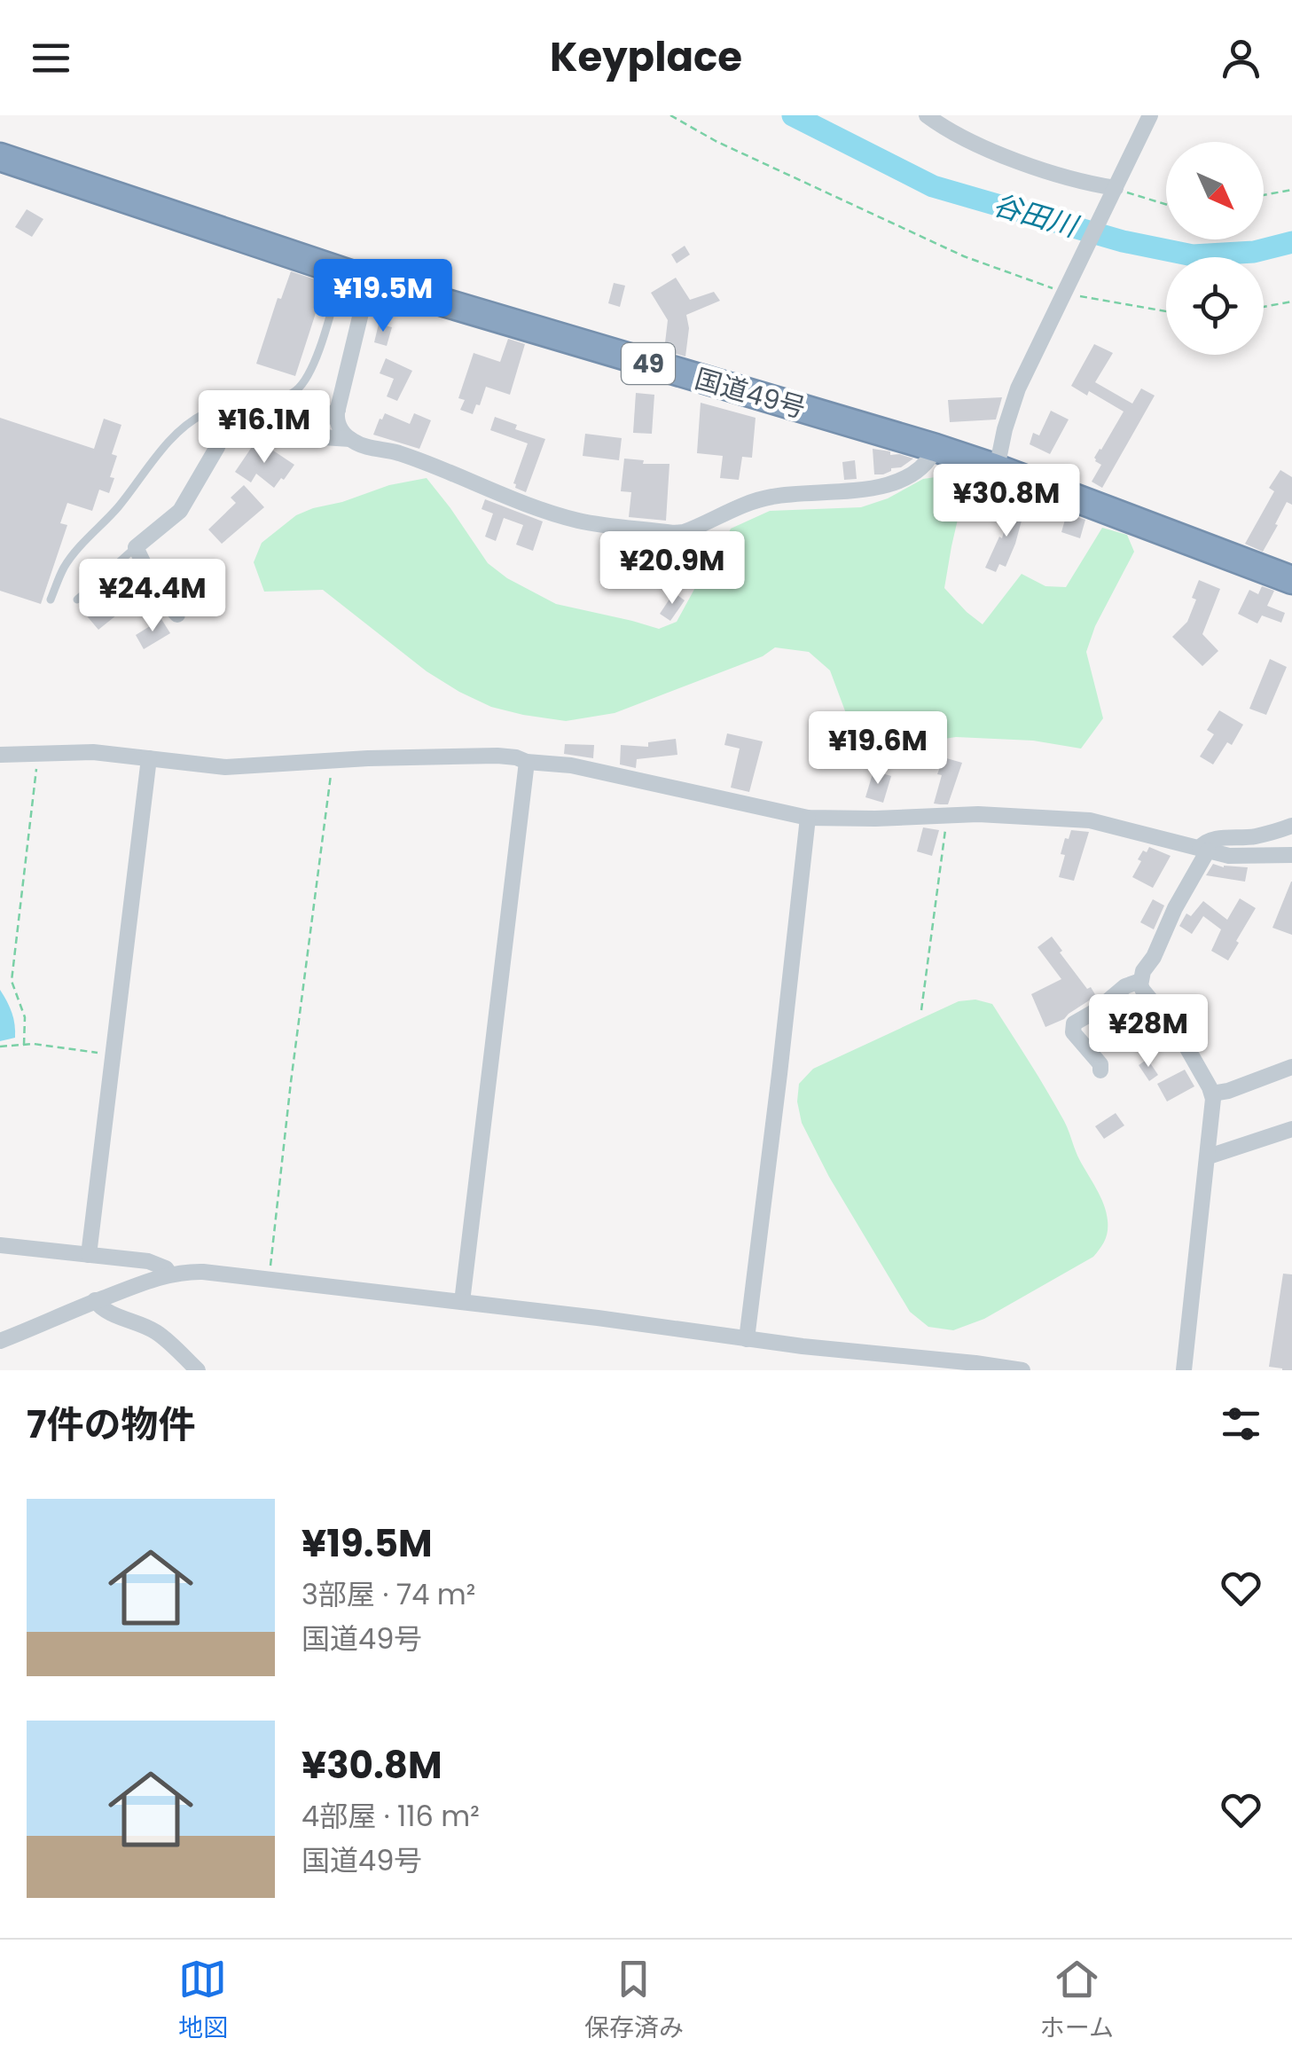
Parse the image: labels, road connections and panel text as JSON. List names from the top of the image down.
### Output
{
  "streets": {
    "highway": ["49", "国道49号"]
  },
  "water": ["谷田川"],
  "north": "bottom right",
  "page": {
    "header": "Keyplace",
    "price": [
      "¥19.5M",
      "¥16.1M",
      "¥30.8M",
      "¥20.9M",
      "¥24.4M",
      "¥19.6M",
      "¥28M"
    ],
    "heading": "7件の物件",
    "list": [
      {
        "name": "¥19.5M",
        "note": "3部屋 · 74 m² · 国道49号"
      },
      {
        "name": "¥30.8M",
        "note": "4部屋 · 116 m² · 国道49号"
      }
    ],
    "tabs": ["地図", "保存済み", "ホーム"]
  }
}
